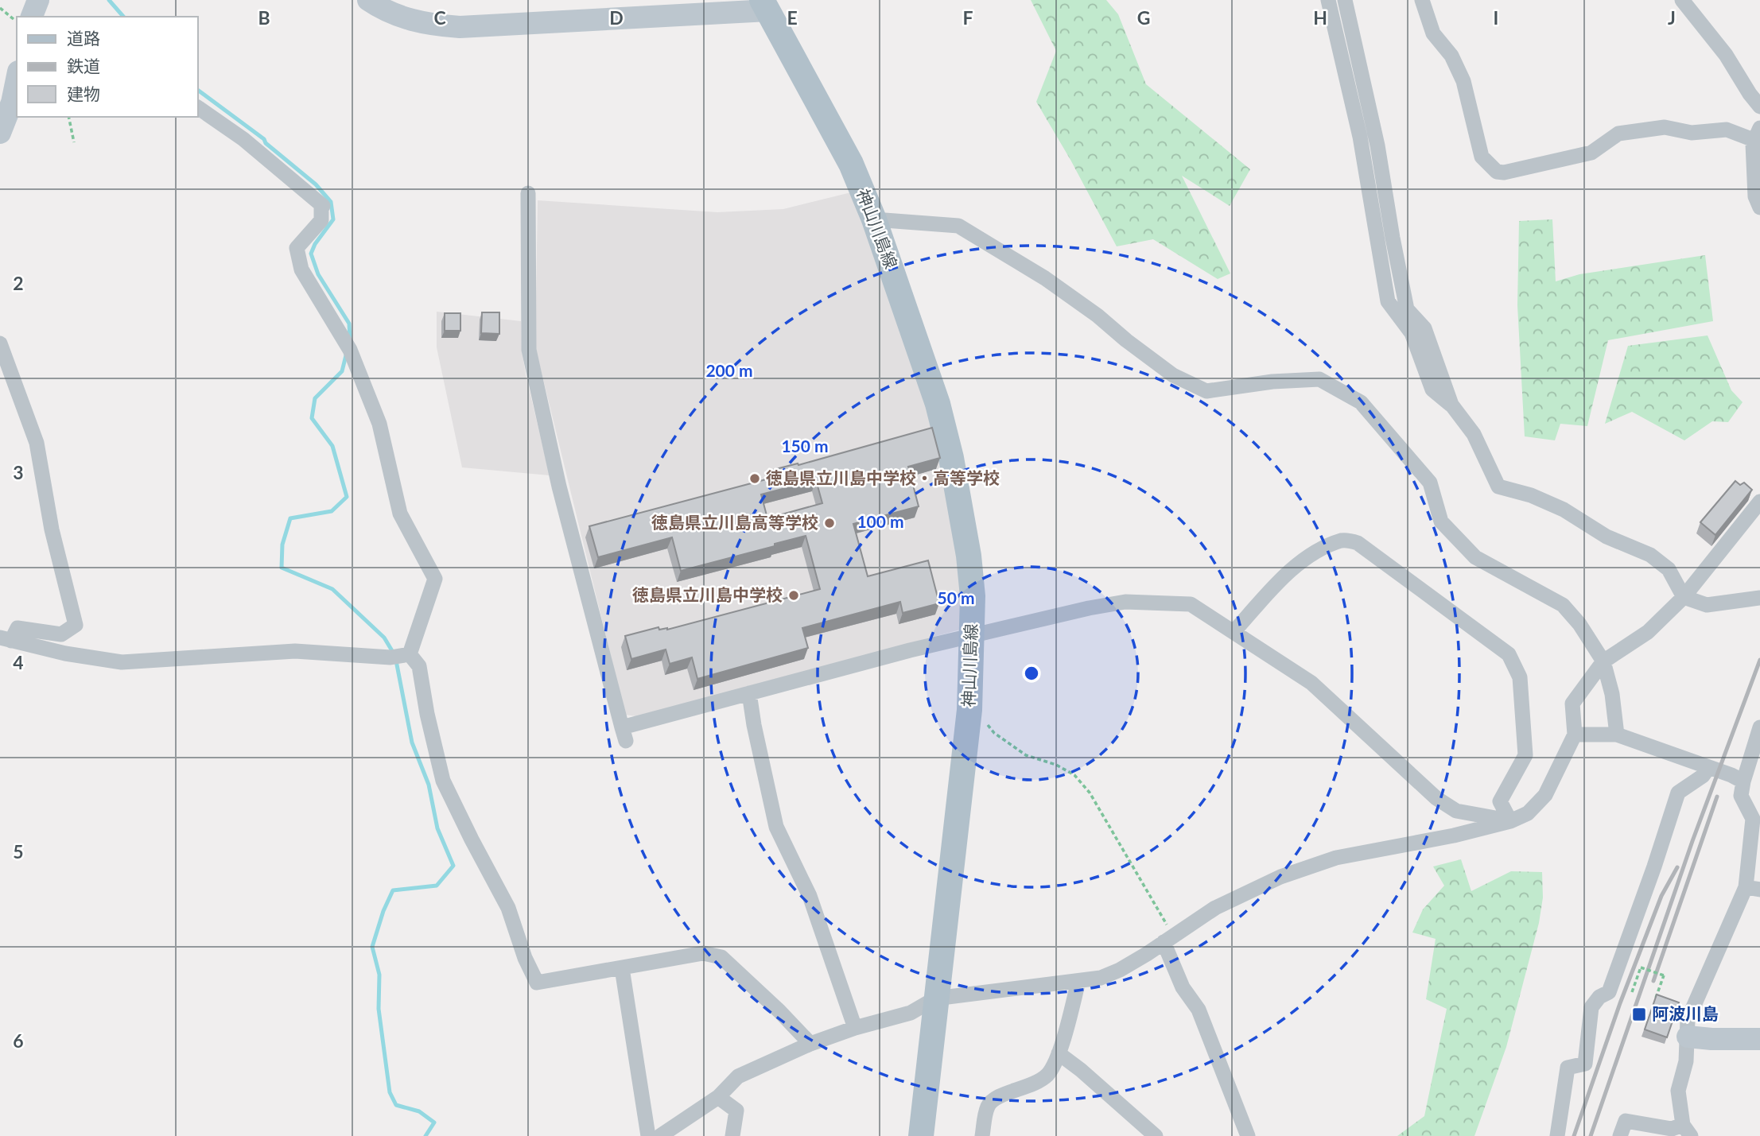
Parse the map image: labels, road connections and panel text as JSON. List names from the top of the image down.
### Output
{
  "streets": {
    "main road": ["神山川島線"]
  },
  "places": {
    "other": ["徳島県立川島中学校・高等学校", "徳島県立川島高等学校", "徳島県立川島中学校"],
    "transit": ["阿波川島"]
  },
  "legend": ["道路", "鉄道", "建物"],
  "grid": {
    "columns": [
      "B",
      "C",
      "D",
      "E",
      "F",
      "G",
      "H",
      "I",
      "J"
    ],
    "rows": [
      "2",
      "3",
      "4",
      "5",
      "6"
    ]
  },
  "rings": [
    "200 m",
    "150 m",
    "100 m",
    "50 m"
  ]
}
